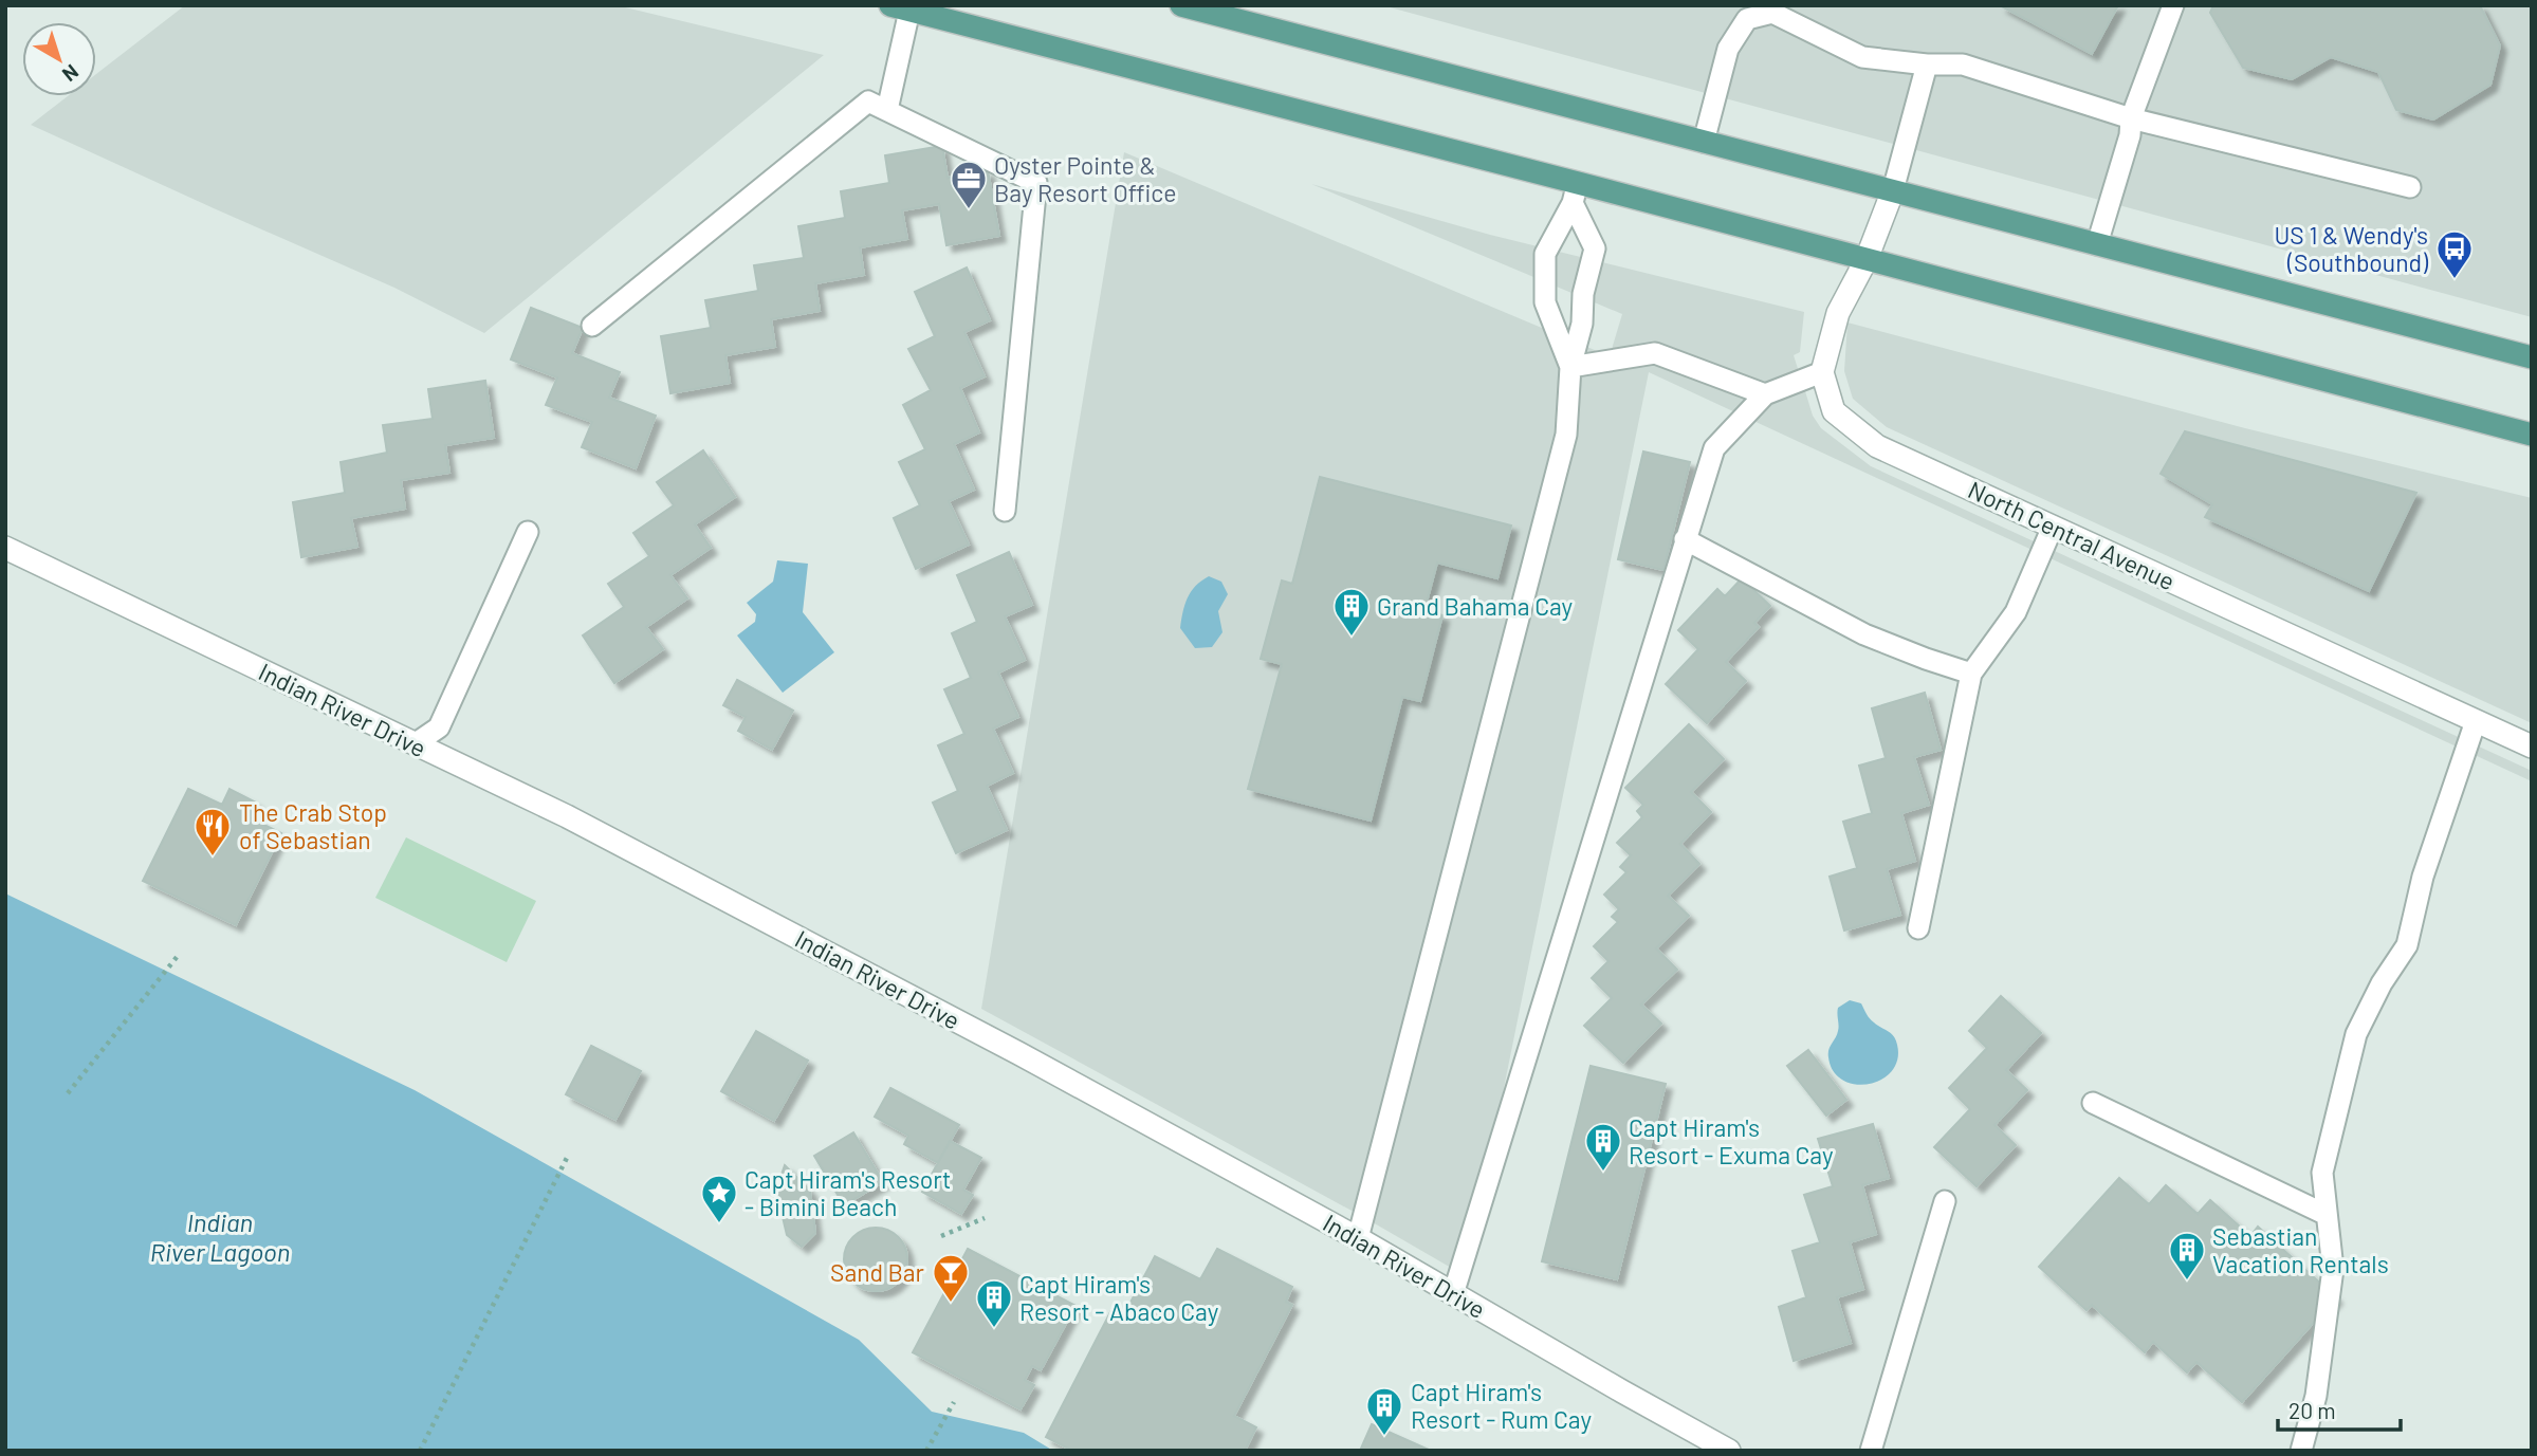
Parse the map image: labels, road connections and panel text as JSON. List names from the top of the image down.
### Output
{
  "streets": {
    "street": ["North Central Avenue", "Indian River Drive"]
  },
  "water": ["Indian River Lagoon"],
  "places": {
    "office": ["Oyster Pointe & Bay Resort Office"],
    "bus stop": ["US 1 & Wendy's (Southbound)"],
    "building": [
      "Grand Bahama Cay",
      "Capt Hiram's Resort - Exuma Cay",
      "Sebastian Vacation Rentals",
      "Capt Hiram's Resort - Abaco Cay",
      "Capt Hiram's Resort - Rum Cay"
    ],
    "restaurant": ["The Crab Stop of Sebastian"],
    "place": ["Capt Hiram's Resort - Bimini Beach"],
    "bar": ["Sand Bar"]
  },
  "scale_bar": "20 m",
  "north": "bottom right"
}
